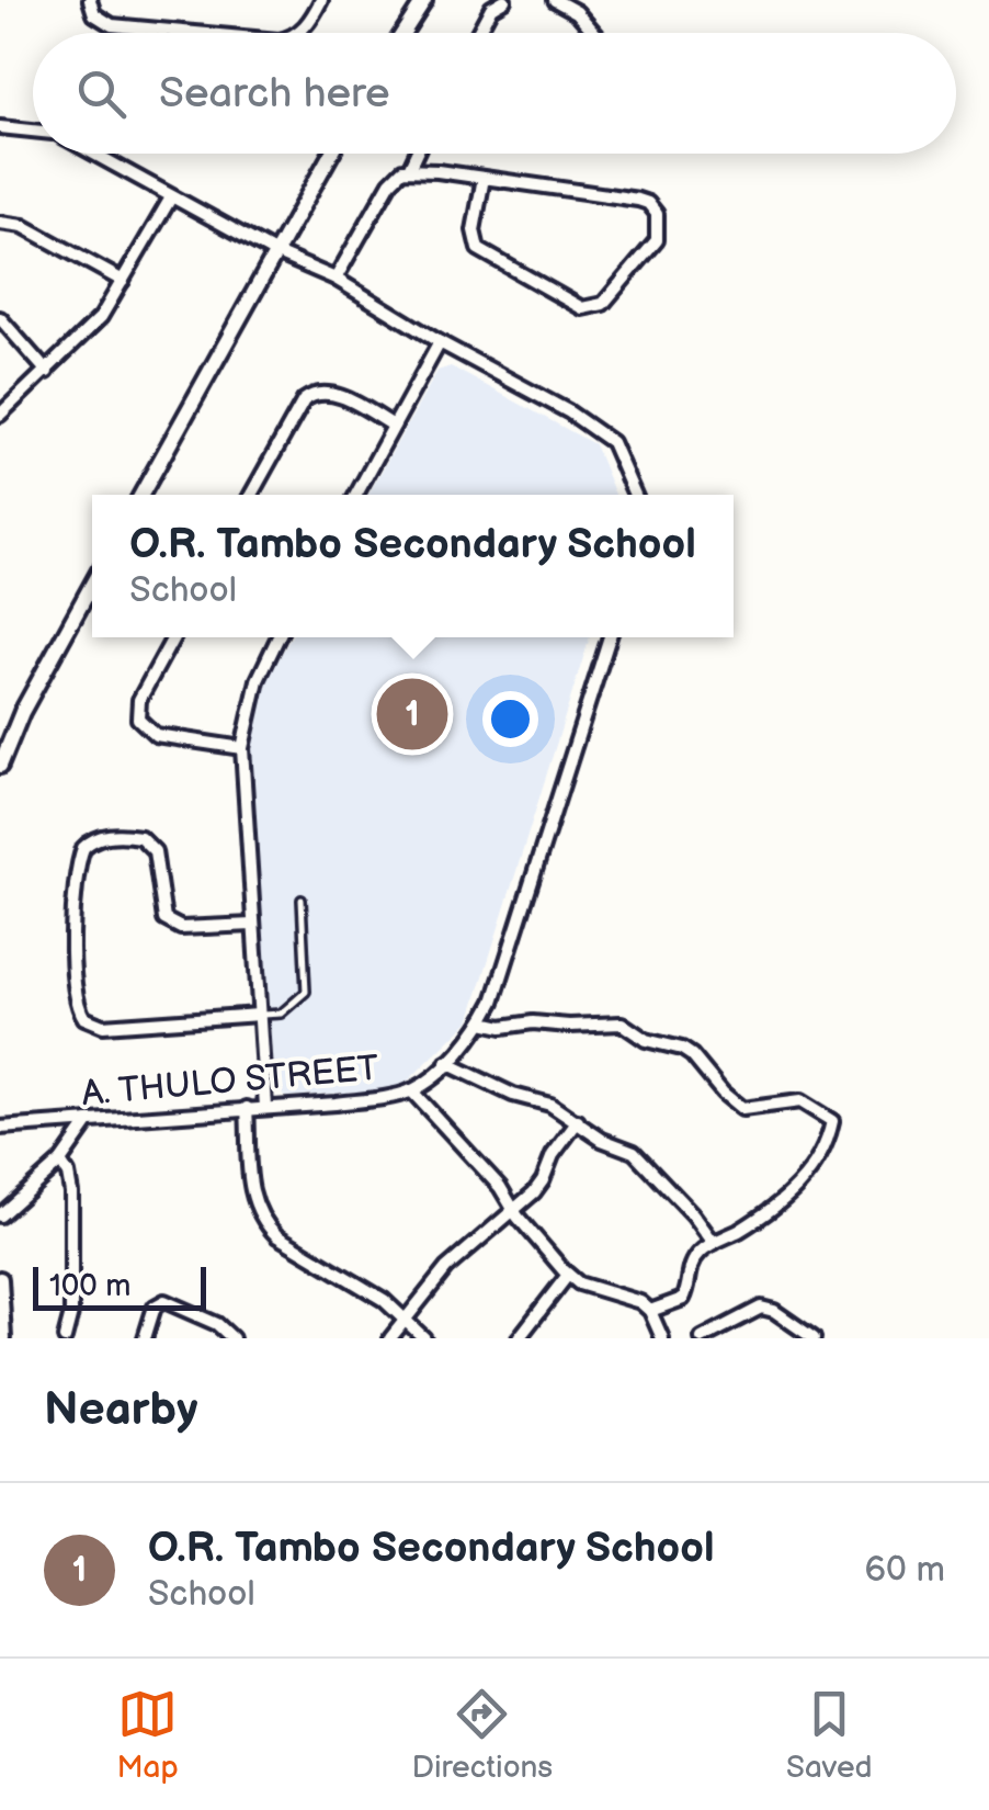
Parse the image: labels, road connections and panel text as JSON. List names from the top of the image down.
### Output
{
  "streets": {
    "street": ["A. THULO STREET"]
  },
  "scale_bar": "100 m",
  "page": {
    "search": "Search here",
    "popup": ["O.R. Tambo Secondary School", "School"],
    "pins": "1",
    "scale": "100 m",
    "heading": "Nearby",
    "list": [
      {
        "mark": "1",
        "name": "O.R. Tambo Secondary School",
        "note": "School",
        "value": "60 m"
      }
    ],
    "nav": ["Map", "Directions", "Saved"]
  }
}
